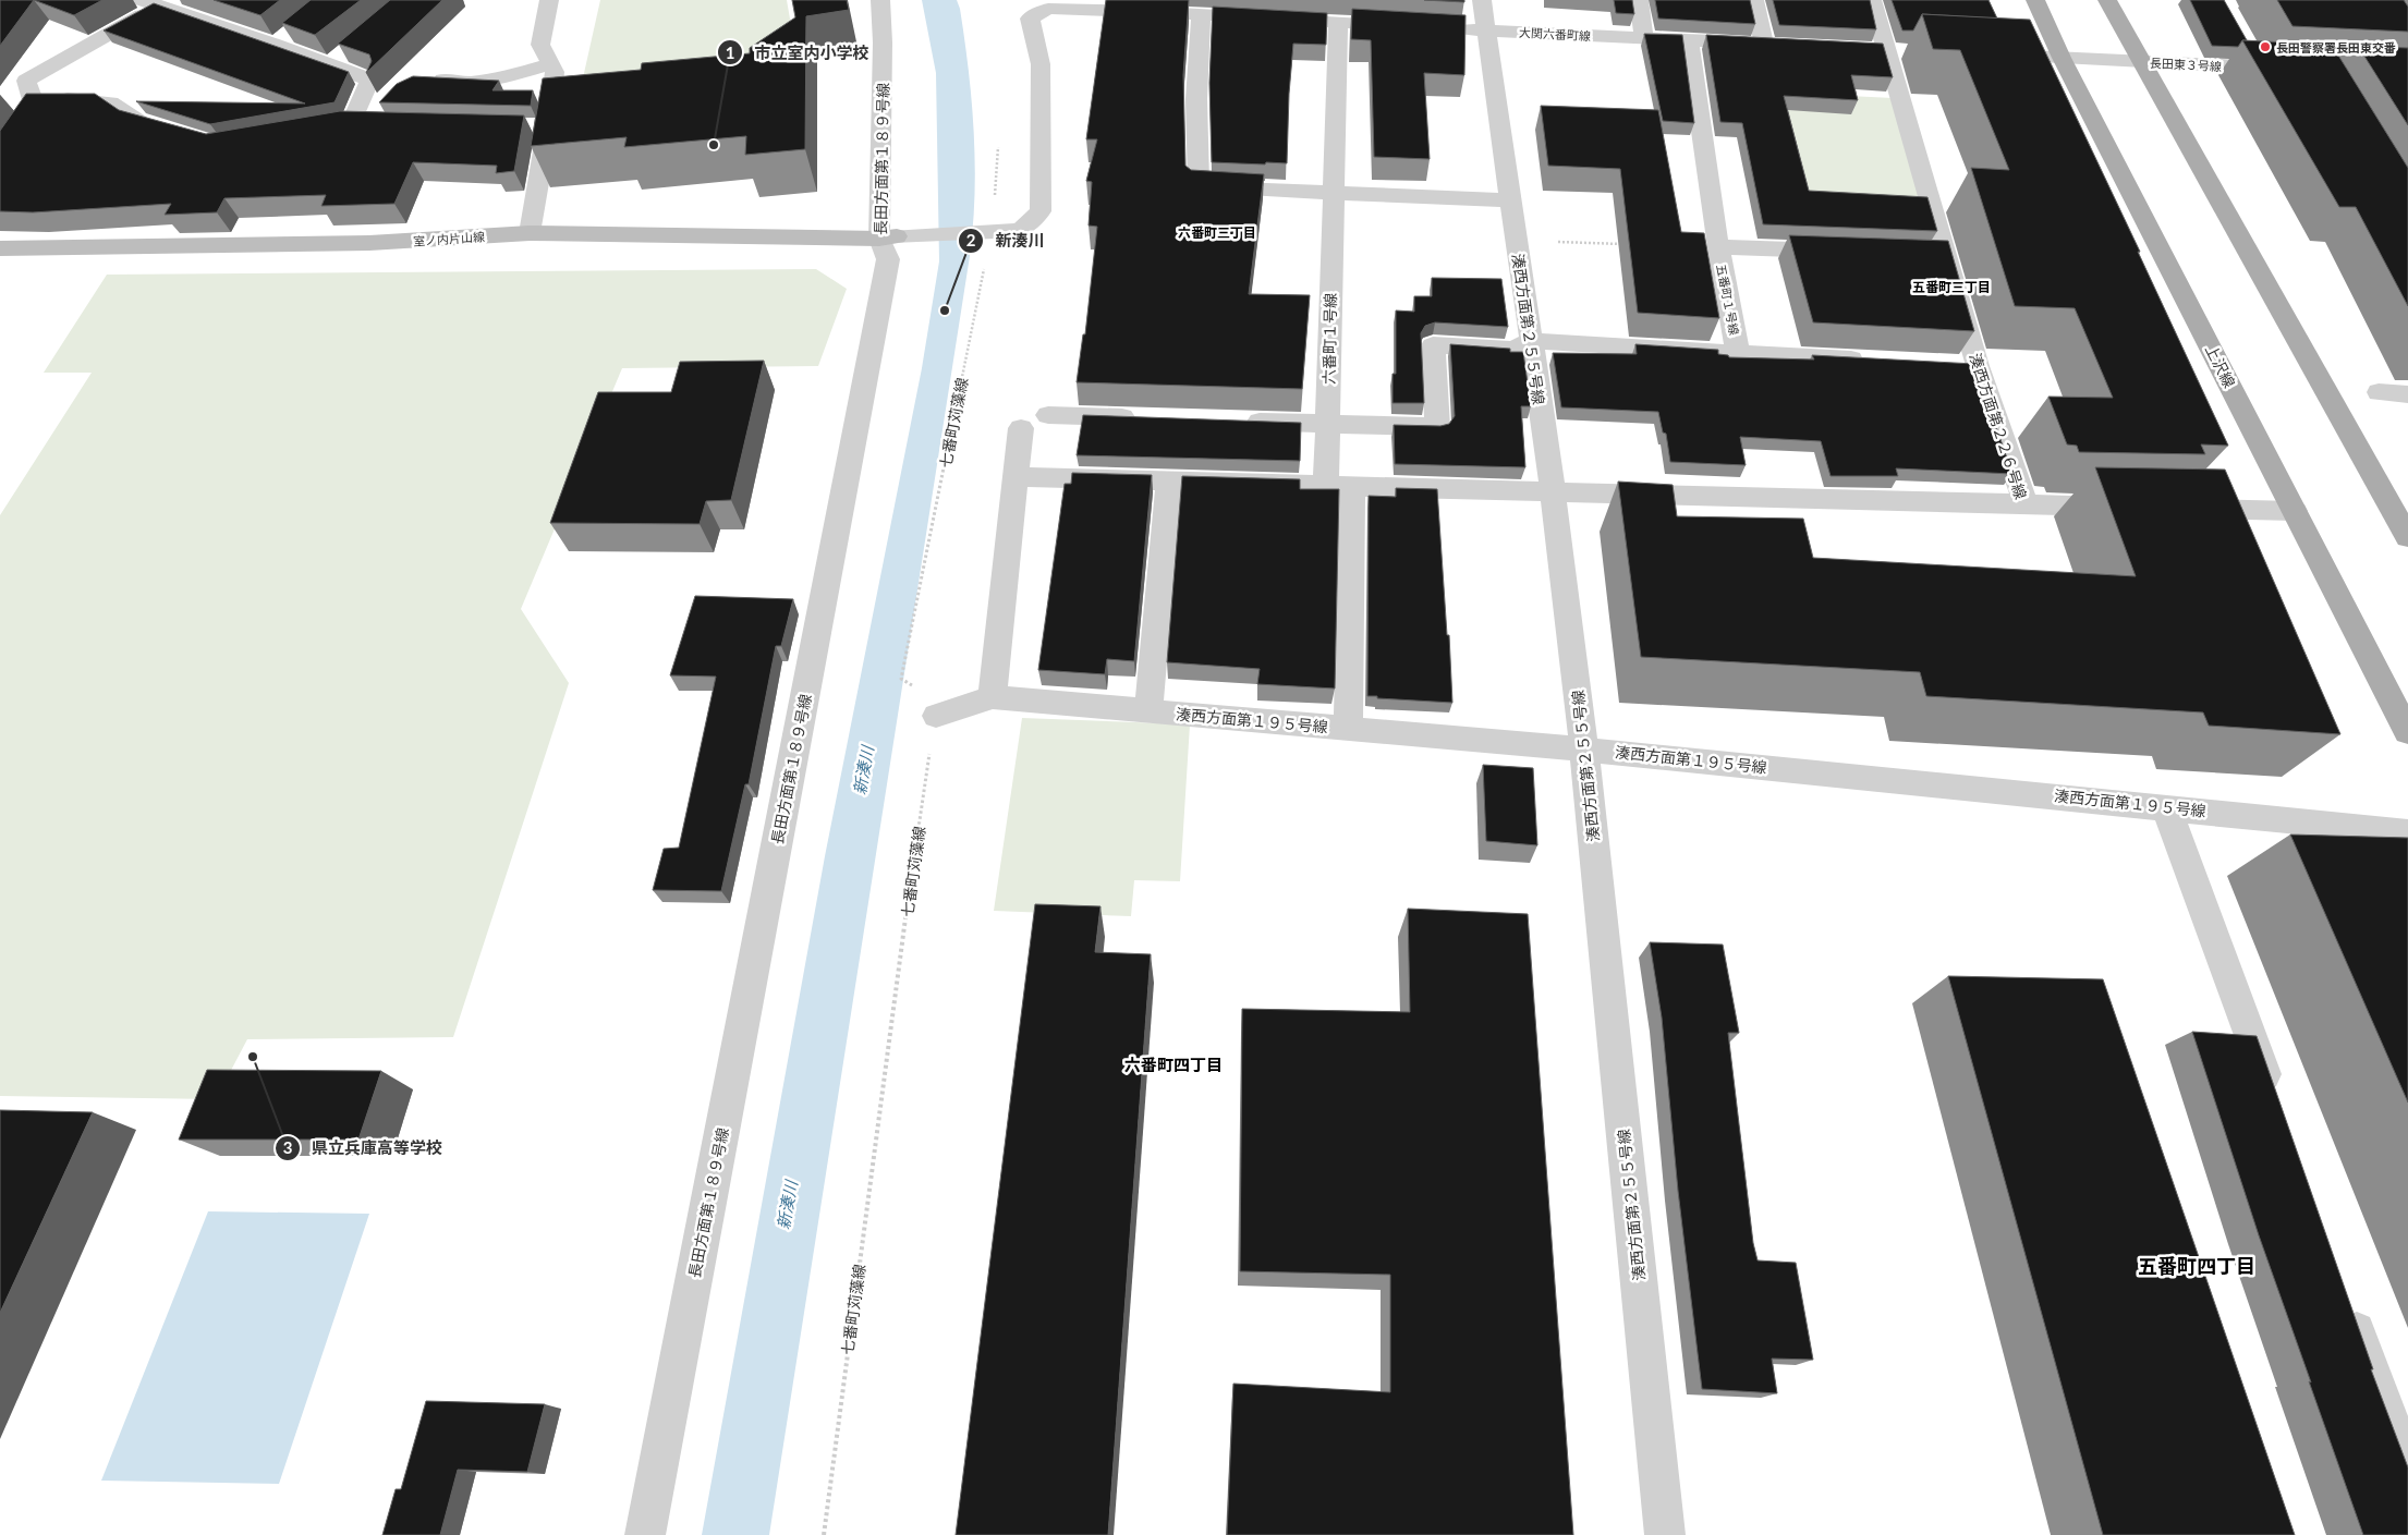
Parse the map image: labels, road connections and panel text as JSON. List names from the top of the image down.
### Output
{
  "streets": {
    "main road": ["上沢線"],
    "street": [
      "大関六番町線",
      "長田東３号線",
      "長田方面第１８９号線",
      "室ノ内片山線",
      "五番町１号線",
      "湊西方面第２５５号線",
      "六番町１号線",
      "湊西方面第２２６号線",
      "湊西方面第１９５号線"
    ],
    "path": ["七番町苅藻線"]
  },
  "crossings": [
    ["大関六番町線", "五番町１号線"],
    ["大関六番町線", "湊西方面第２５５号線"],
    ["長田東３号線", "上沢線"],
    ["長田方面第１８９号線", "室ノ内片山線"],
    ["五番町１号線", "湊西方面第２５５号線"],
    ["五番町１号線", "六番町１号線"],
    ["湊西方面第２５５号線", "湊西方面第２２６号線"],
    ["湊西方面第２５５号線", "湊西方面第１９５号線"],
    ["六番町１号線", "湊西方面第２２６号線"],
    ["六番町１号線", "湊西方面第１９５号線"],
    ["七番町苅藻線", "湊西方面第１９５号線"]
  ],
  "districts": [
    "六番町三丁目",
    "五番町三丁目",
    "六番町四丁目",
    "五番町四丁目"
  ],
  "water": ["新湊川"],
  "places": [
    "長田警察署長田東交番",
    "市立室内小学校",
    "新湊川",
    "県立兵庫高等学校"
  ]
}
